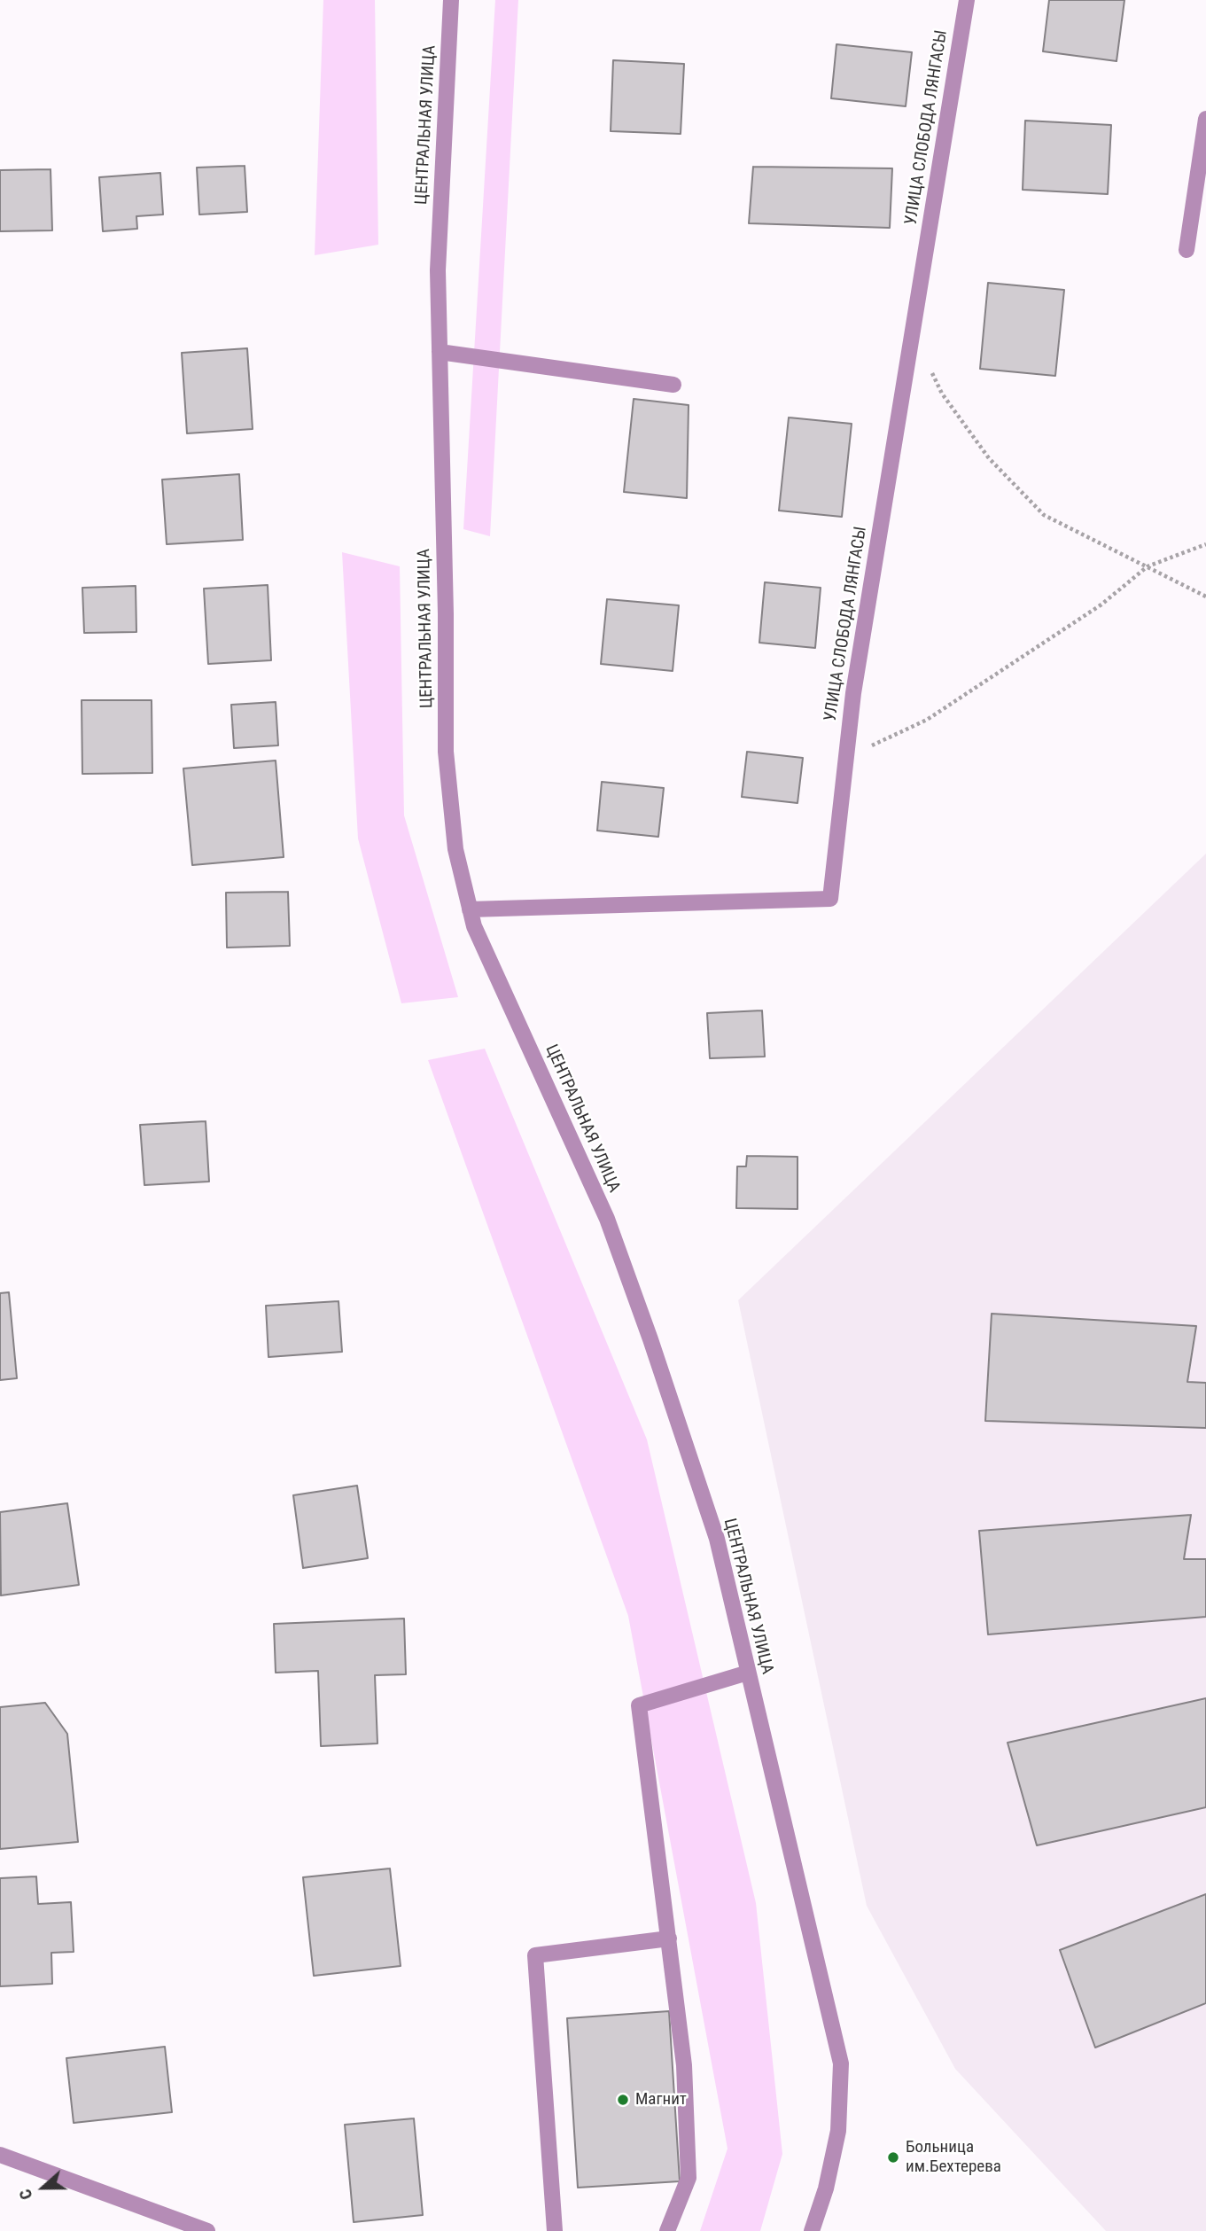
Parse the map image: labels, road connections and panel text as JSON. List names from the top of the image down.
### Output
{
  "streets": {
    "street": ["ЦЕНТРАЛЬНАЯ УЛИЦА", "УЛИЦА СЛОБОДА ЛЯНГАСЫ"]
  },
  "crossings": [
    ["ЦЕНТРАЛЬНАЯ УЛИЦА", "УЛИЦА СЛОБОДА ЛЯНГАСЫ"]
  ],
  "places": ["Магнит", "Больница им.Бехтерева"],
  "north": "left"
}
